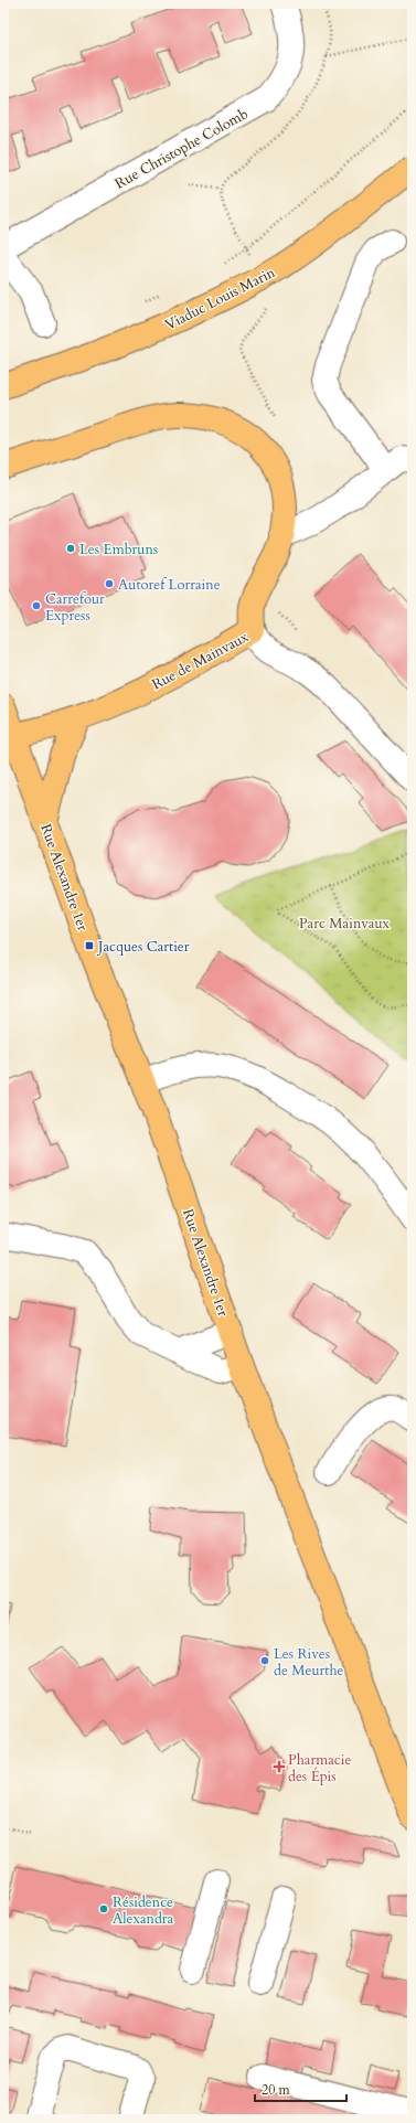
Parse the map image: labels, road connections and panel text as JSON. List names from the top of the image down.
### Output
{
  "streets": {
    "main road": ["Viaduc Louis Marin", "Rue de Mainvaux", "Rue Alexandre 1er"],
    "street": ["Rue Christophe Colomb"]
  },
  "crossings": [
    ["Rue de Mainvaux", "Rue Alexandre 1er"]
  ],
  "parks": ["Parc Mainvaux"],
  "places": {
    "other": [
      "Les Embruns",
      "Autoref Lorraine",
      "Carrefour Express",
      "Les Rives de Meurthe",
      "Résidence Alexandra"
    ],
    "transit": ["Jacques Cartier"],
    "health": ["Pharmacie des Épis"]
  },
  "scale_bar": "20 m"
}
